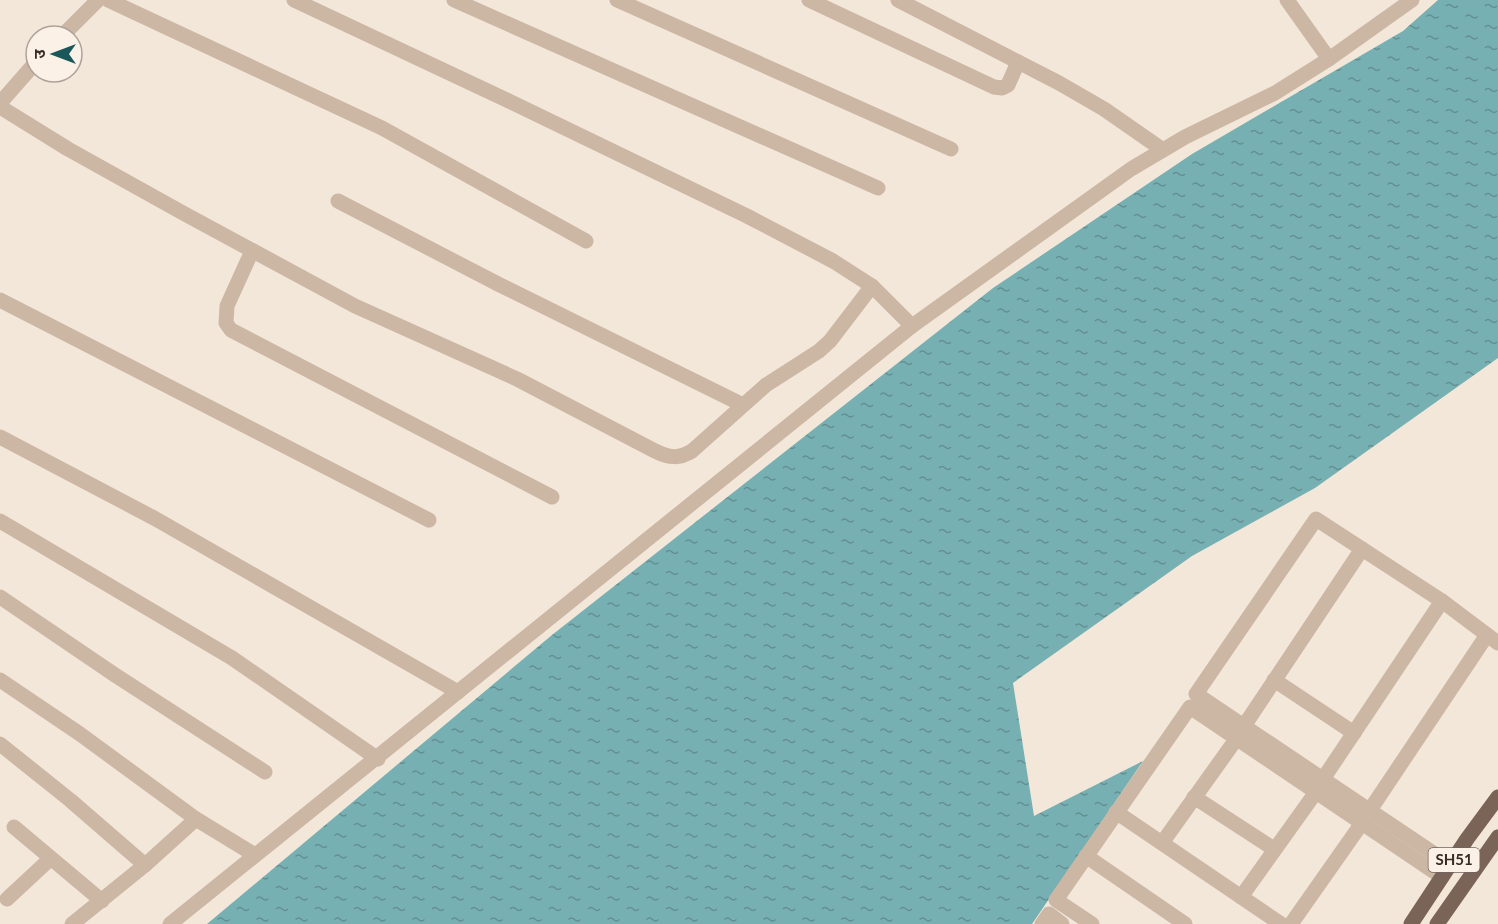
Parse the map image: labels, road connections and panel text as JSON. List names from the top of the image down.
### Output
{
  "streets": {
    "main road": ["SH51"]
  },
  "north": "left"
}
